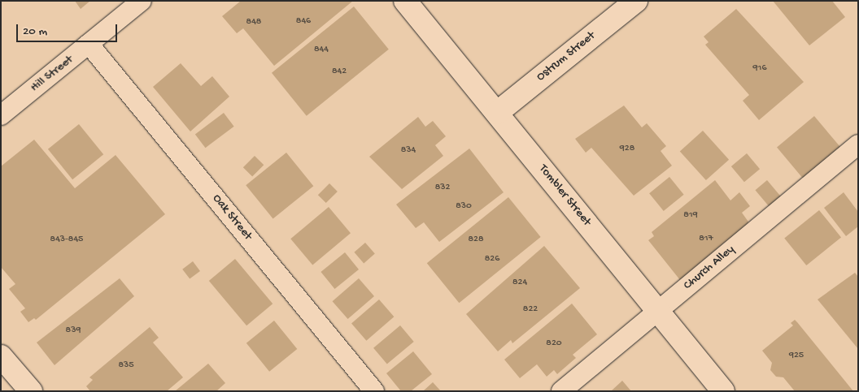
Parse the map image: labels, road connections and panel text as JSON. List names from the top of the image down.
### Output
{
  "streets": {
    "street": ["Ostrum Street", "Tombler Street"],
    "lane": ["Hill Street", "Oak Street", "Church Alley"]
  },
  "crossings": [
    ["Ostrum Street", "Tombler Street"],
    ["Hill Street", "Oak Street"],
    ["Tombler Street", "Church Alley"]
  ],
  "house_numbers": [
    "846",
    "848",
    "844",
    "916",
    "842",
    "928",
    "834",
    "832",
    "830",
    "819",
    "817",
    "843-845",
    "828",
    "826",
    "824",
    "822",
    "839",
    "820",
    "925",
    "835"
  ],
  "scale_bar": "20 m"
}
